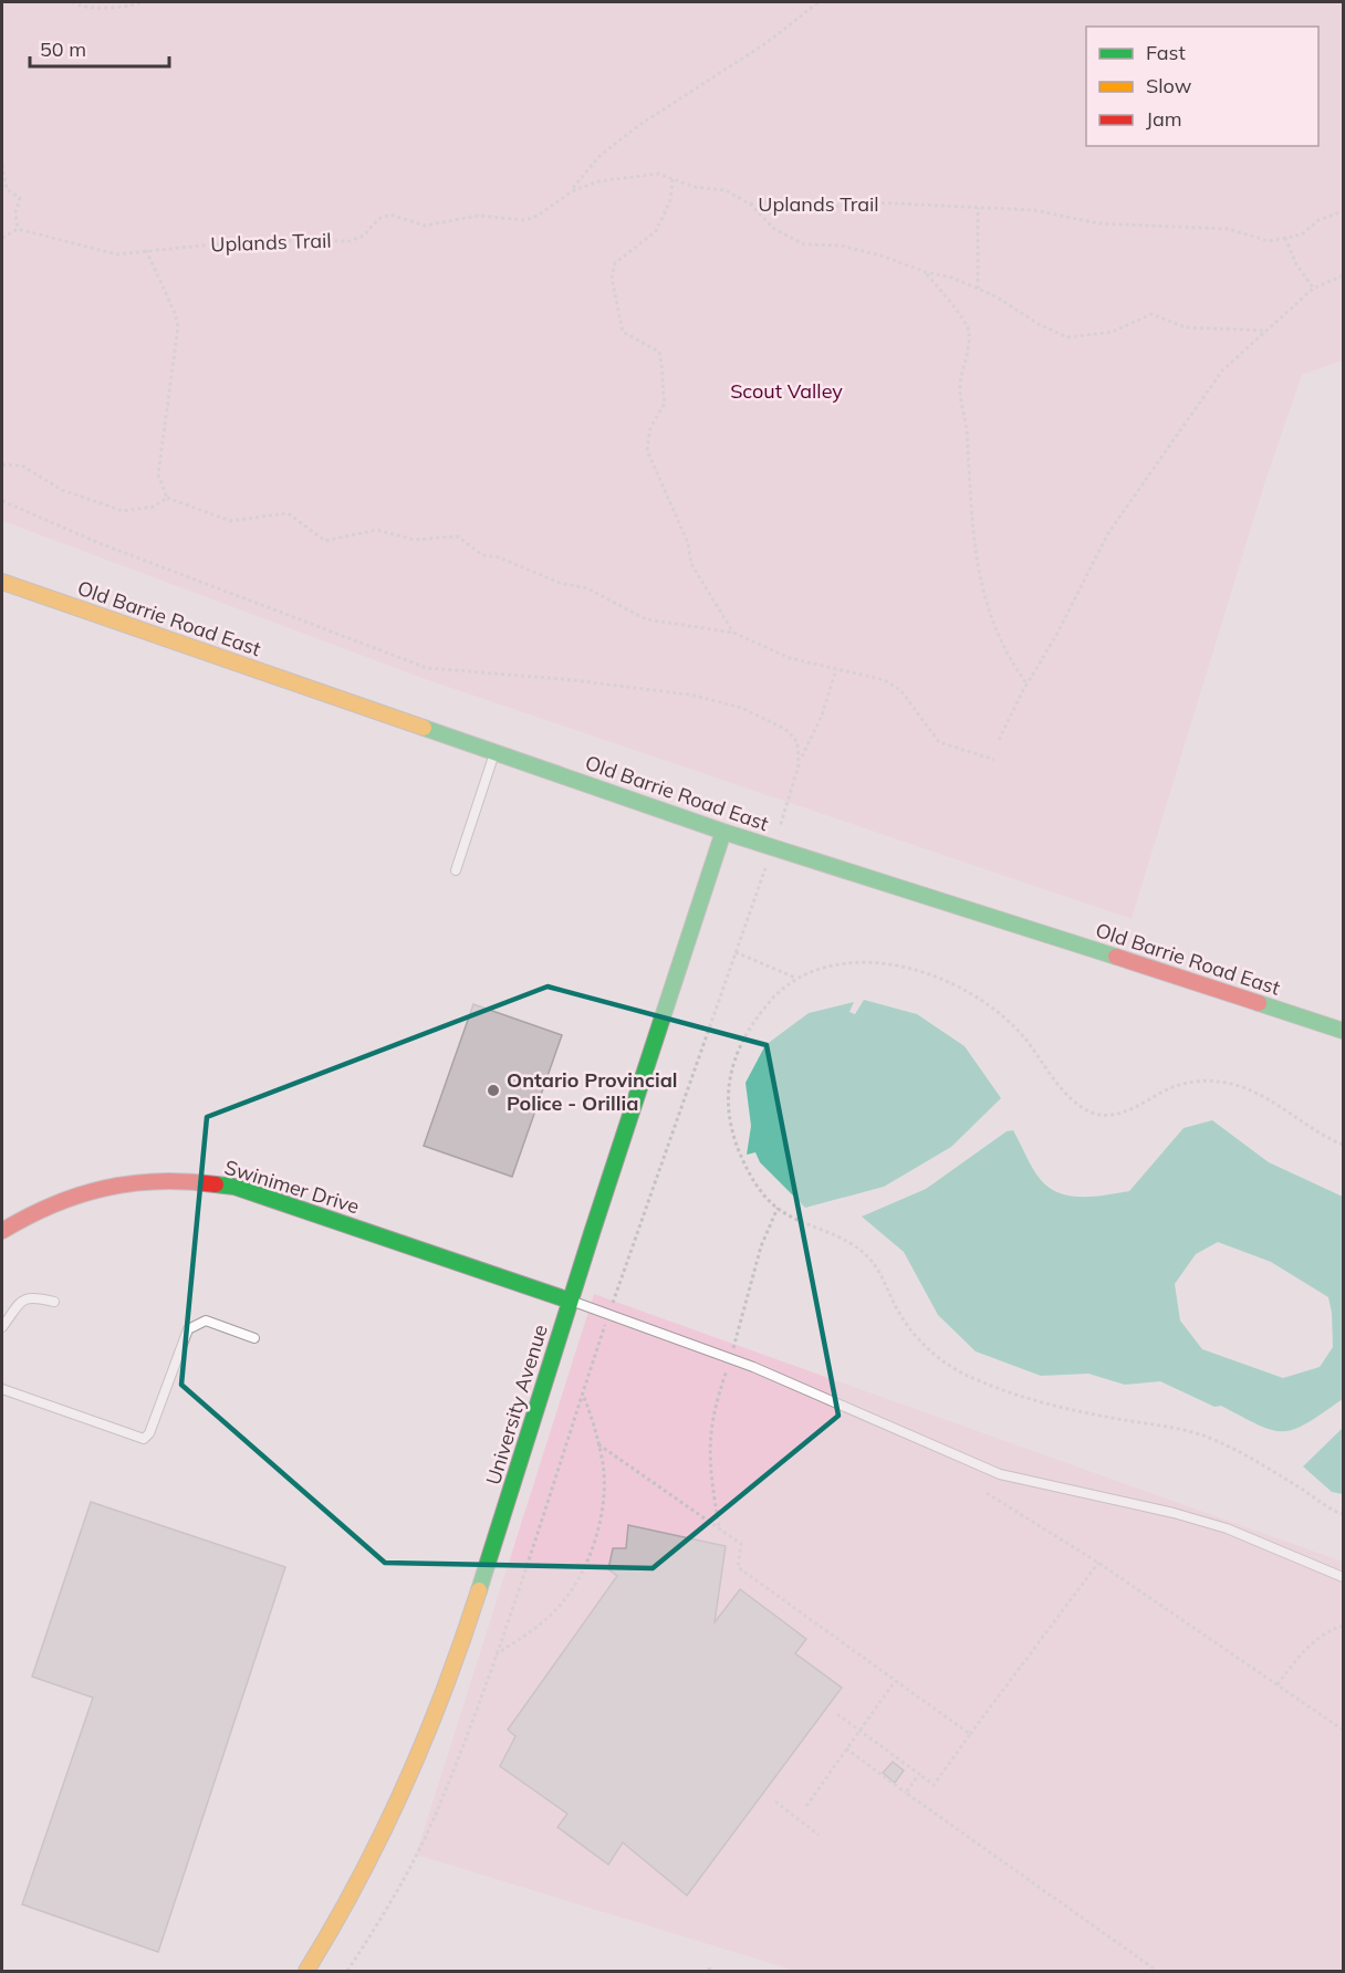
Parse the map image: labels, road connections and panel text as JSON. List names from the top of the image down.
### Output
{
  "streets": {
    "street": ["Old Barrie Road East", "Swinimer Drive", "University Avenue"],
    "path": ["Uplands Trail"]
  },
  "crossings": [
    ["Old Barrie Road East", "University Avenue"],
    ["Swinimer Drive", "University Avenue"]
  ],
  "parks": ["Scout Valley"],
  "places": ["Ontario Provincial Police - Orillia"],
  "legend": ["Fast", "Slow", "Jam"],
  "scale_bar": "50 m"
}
